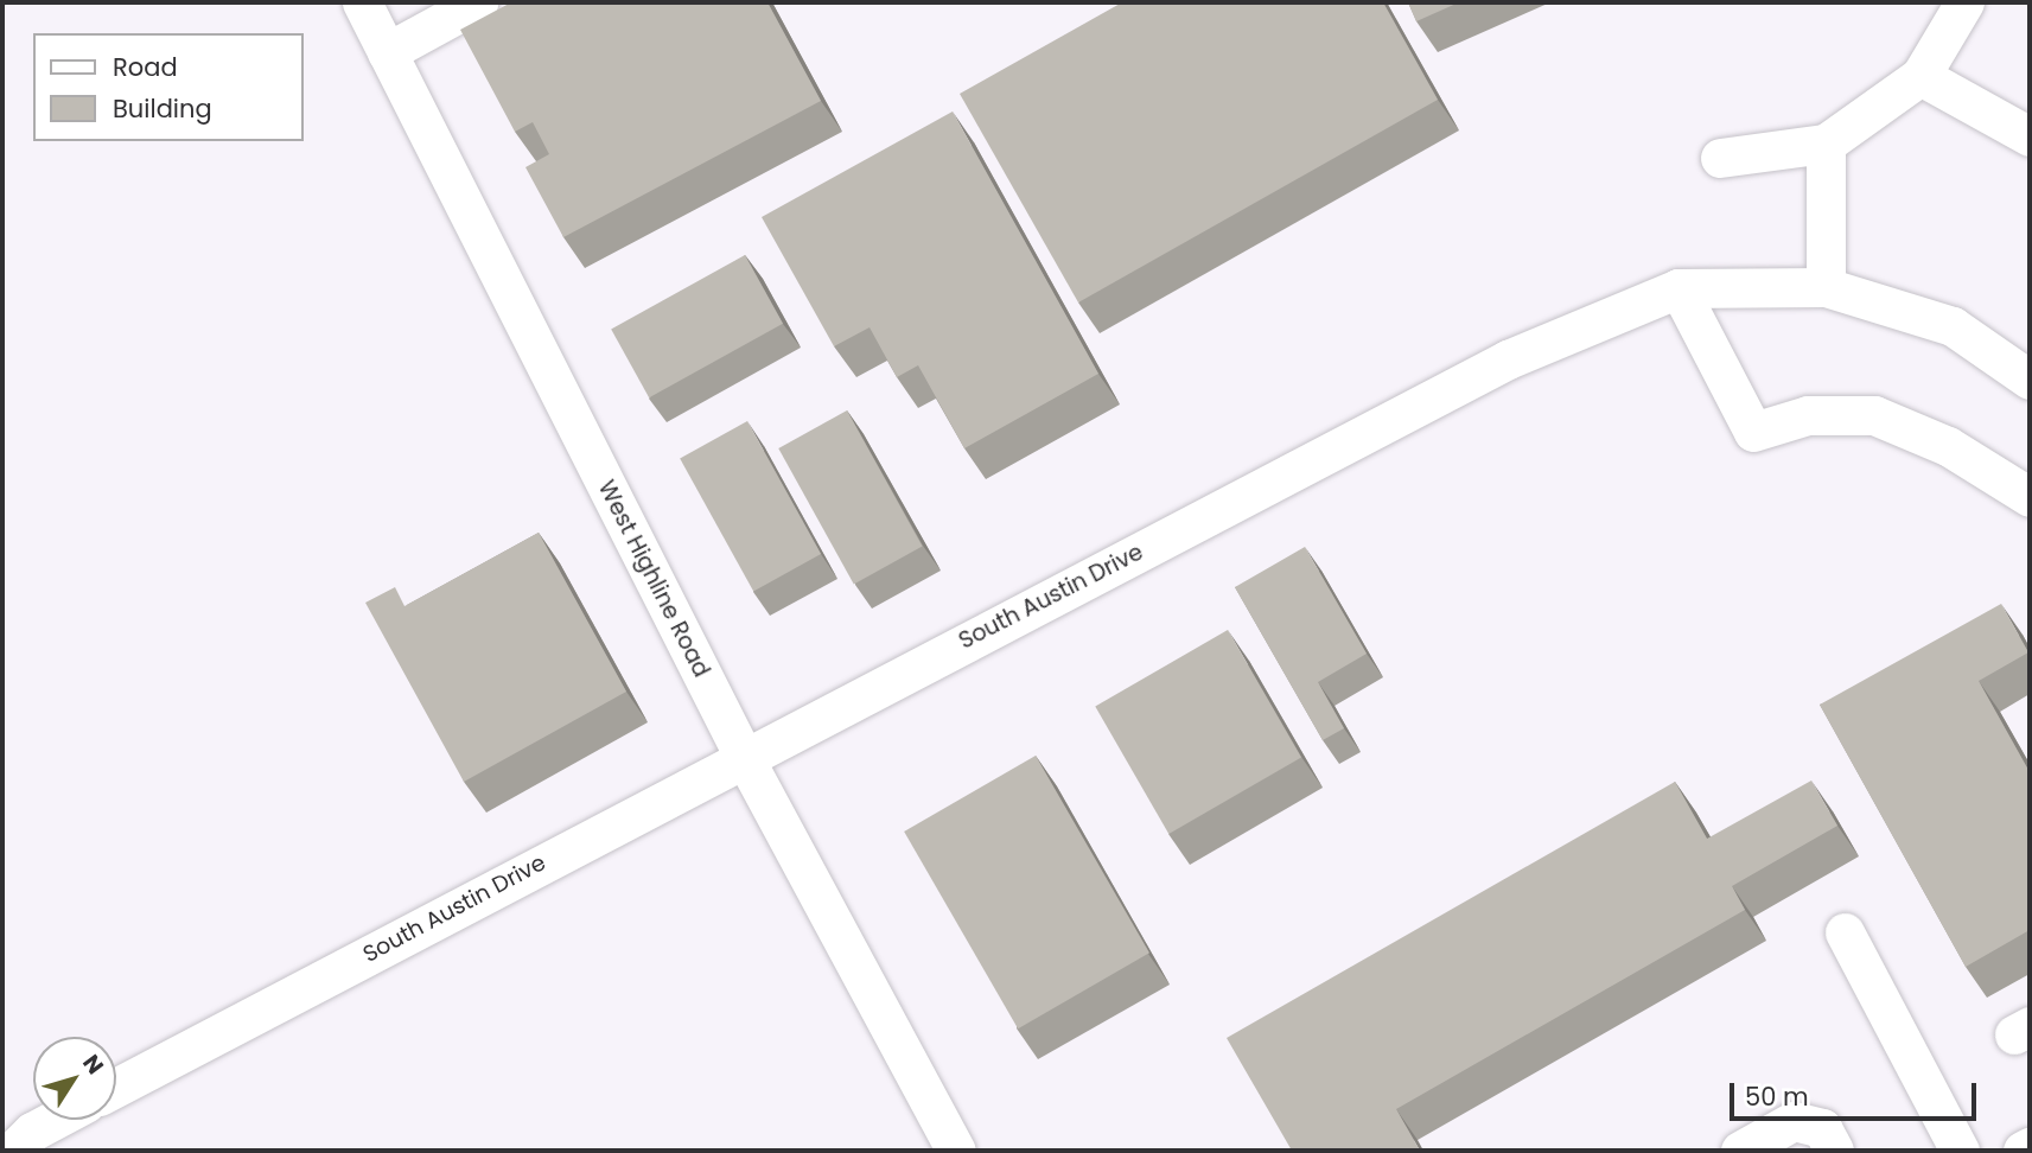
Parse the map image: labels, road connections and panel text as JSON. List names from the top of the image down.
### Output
{
  "streets": {
    "street": ["West Highline Road", "South Austin Drive"]
  },
  "crossings": [
    ["West Highline Road", "South Austin Drive"]
  ],
  "legend": ["Road", "Building"],
  "scale_bar": "50 m",
  "north": "top right"
}
